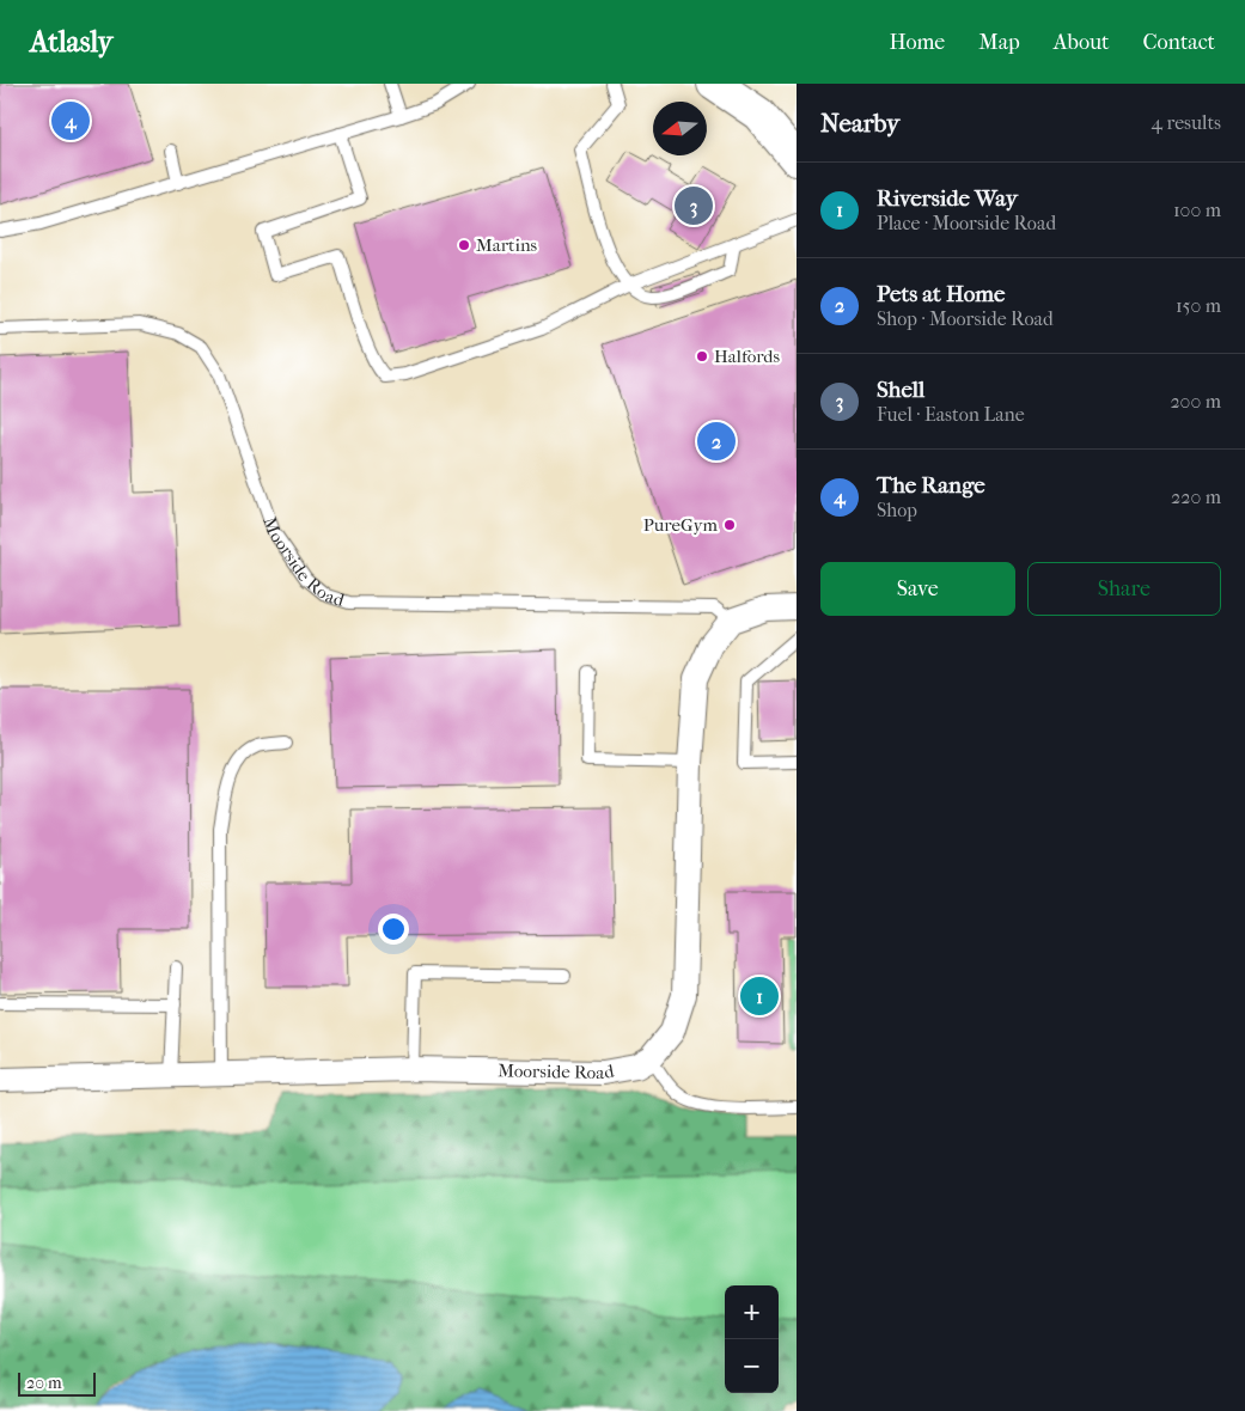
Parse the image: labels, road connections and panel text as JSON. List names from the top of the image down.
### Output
{
  "streets": {
    "street": ["Moorside Road"]
  },
  "places": ["Martins", "Halfords", "PureGym"],
  "scale_bar": "20 m",
  "north": "left",
  "page": {
    "header": "Atlasly",
    "nav": [
      "Home",
      "Map",
      "About",
      "Contact"
    ],
    "heading": ["Nearby", "4 results"],
    "pins": [
      "4",
      "3",
      "2",
      "1"
    ],
    "list": [
      {
        "mark": "1",
        "name": "Riverside Way",
        "note": "Place · Moorside Road",
        "value": "100 m"
      },
      {
        "mark": "2",
        "name": "Pets at Home",
        "note": "Shop · Moorside Road",
        "value": "150 m"
      },
      {
        "mark": "3",
        "name": "Shell",
        "note": "Fuel · Easton Lane",
        "value": "200 m"
      },
      {
        "mark": "4",
        "name": "The Range",
        "note": "Shop",
        "value": "220 m"
      }
    ],
    "buttons": ["Save", "Share"],
    "map_buttons": ["+", "−"],
    "scale": "20 m"
  }
}
